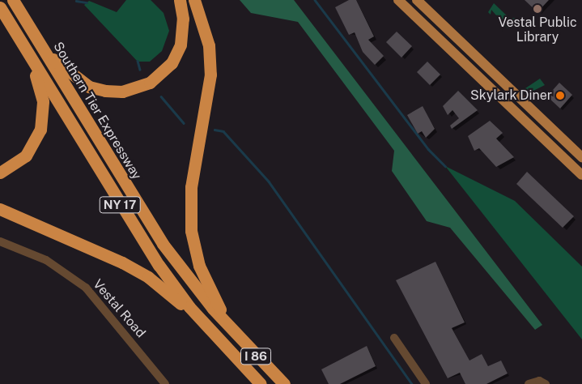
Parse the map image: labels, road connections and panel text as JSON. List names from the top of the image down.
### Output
{
  "streets": {
    "highway": ["Southern Tier Expressway", "NY 17", "I 86"],
    "street": ["Vestal Road"]
  },
  "crossings": [
    ["NY 17", "I 86"]
  ],
  "places": ["Vestal Public Library", "Skylark Diner"]
}
